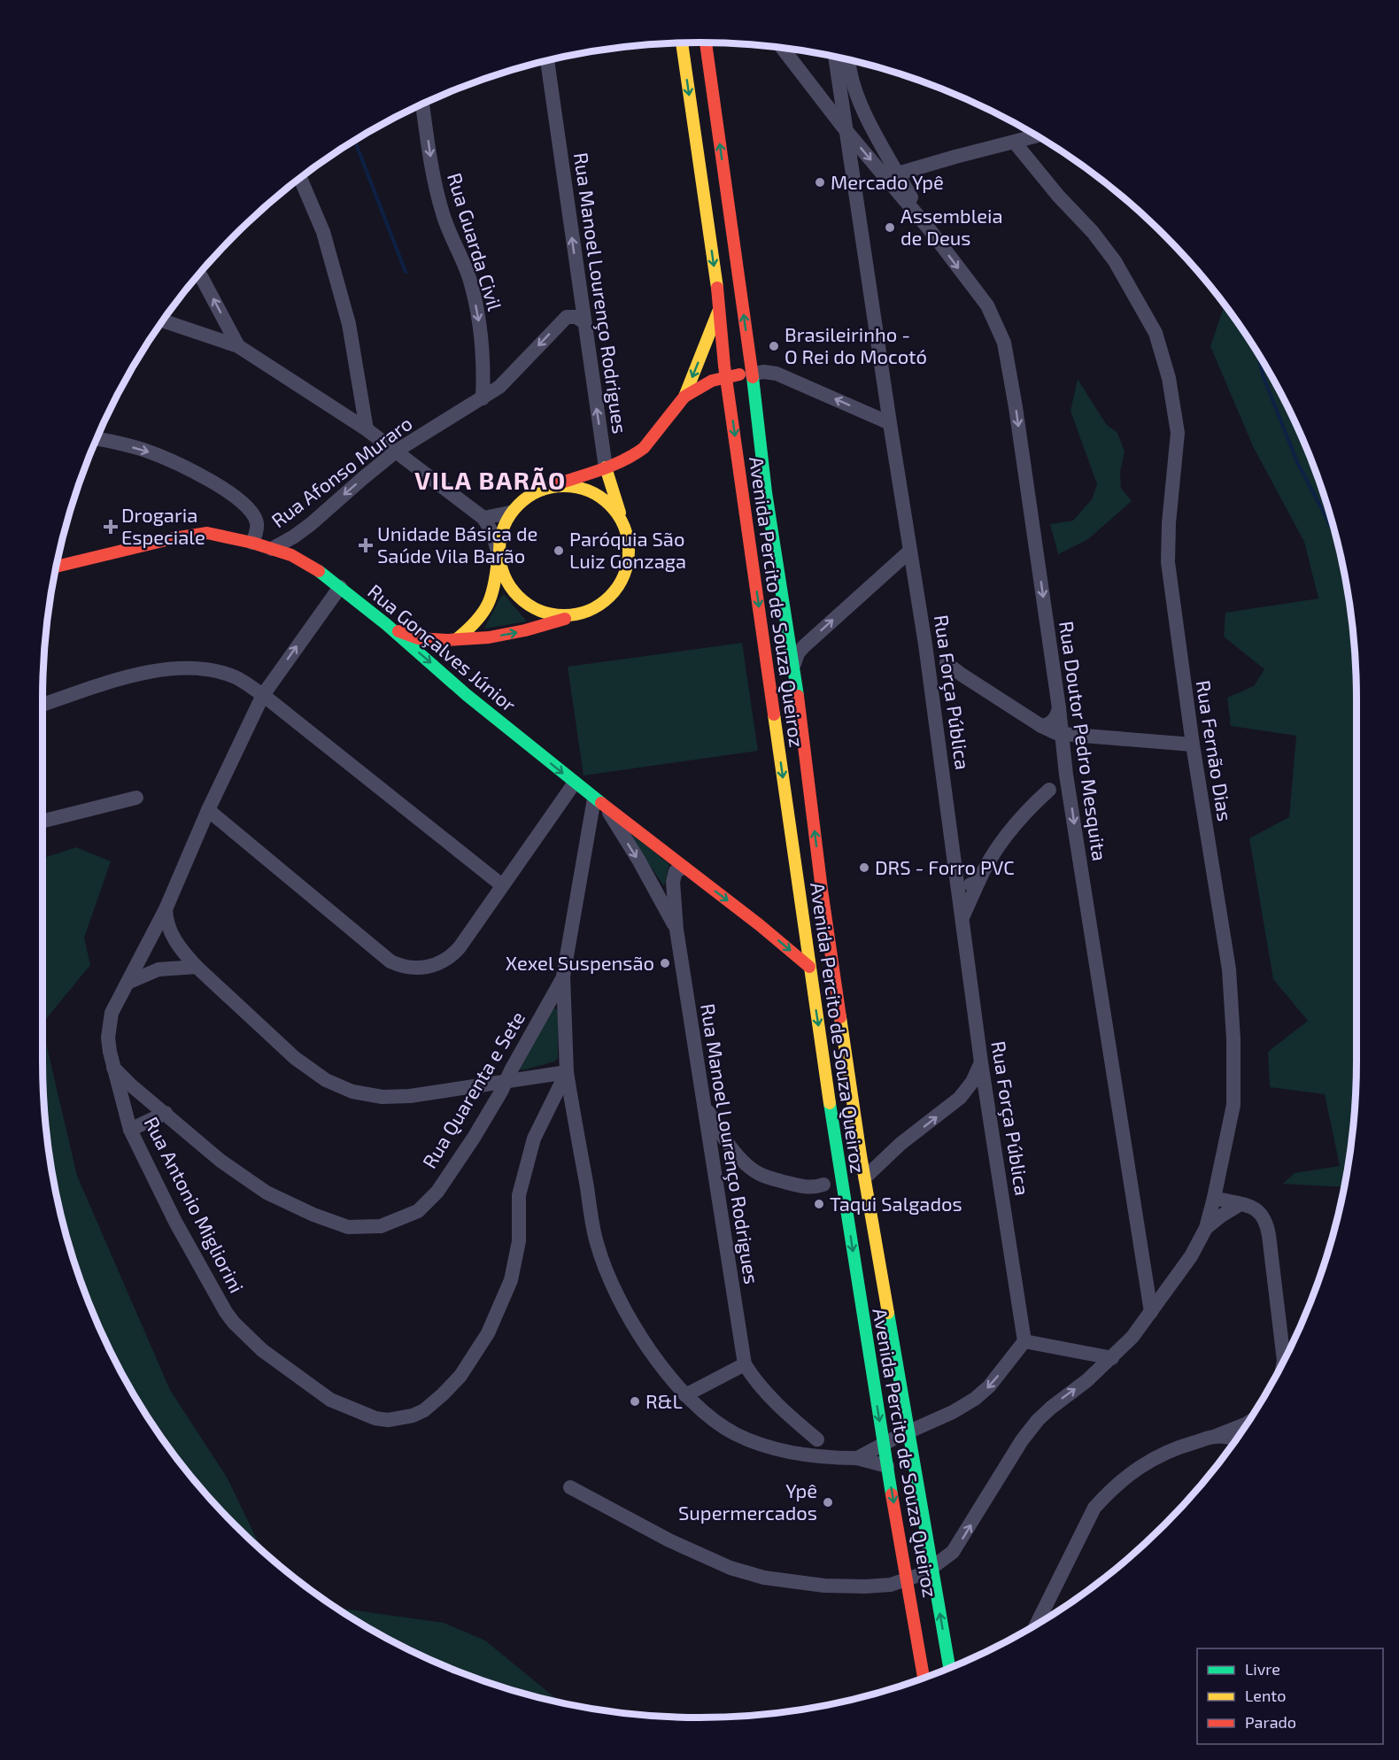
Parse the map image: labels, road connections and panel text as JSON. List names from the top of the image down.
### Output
{
  "streets": {
    "main road": ["Rua Manoel Lourenço Rodrigues", "Avenida Percito de Souza Queiroz", "Rua Gonçalves Júnior"],
    "street": [
      "Rua Guarda Civil",
      "Rua Afonso Muraro",
      "Rua Força Pública",
      "Rua Doutor Pedro Mesquita",
      "Rua Fernão Dias",
      "Rua Quarenta e Sete",
      "Rua Antonio Migliorini"
    ]
  },
  "crossings": [
    ["Rua Guarda Civil", "Rua Afonso Muraro"],
    ["Rua Manoel Lourenço Rodrigues", "Rua Afonso Muraro"],
    ["Rua Manoel Lourenço Rodrigues", "Rua Gonçalves Júnior"],
    ["Rua Afonso Muraro", "Rua Gonçalves Júnior"],
    ["Avenida Percito de Souza Queiroz", "Rua Gonçalves Júnior"],
    ["Rua Gonçalves Júnior", "Rua Antonio Migliorini"],
    ["Rua Quarenta e Sete", "Rua Antonio Migliorini"]
  ],
  "one_way": ["Rua Afonso Muraro", "Rua Gonçalves Júnior", "Rua Doutor Pedro Mesquita"],
  "districts": ["VILA BARÃO"],
  "places": {
    "other": [
      "Mercado Ypê",
      "Assembleia de Deus",
      "Brasileirinho - O Rei do Mocotó",
      "Paróquia São Luiz Gonzaga",
      "DRS - Forro PVC",
      "Xexel Suspensão",
      "Taqui Salgados",
      "R&L",
      "Ypê Supermercados"
    ],
    "health": ["Drogaria Especiale", "Unidade Básica de Saúde Vila Barão"]
  },
  "legend": ["Livre", "Lento", "Parado"]
}
